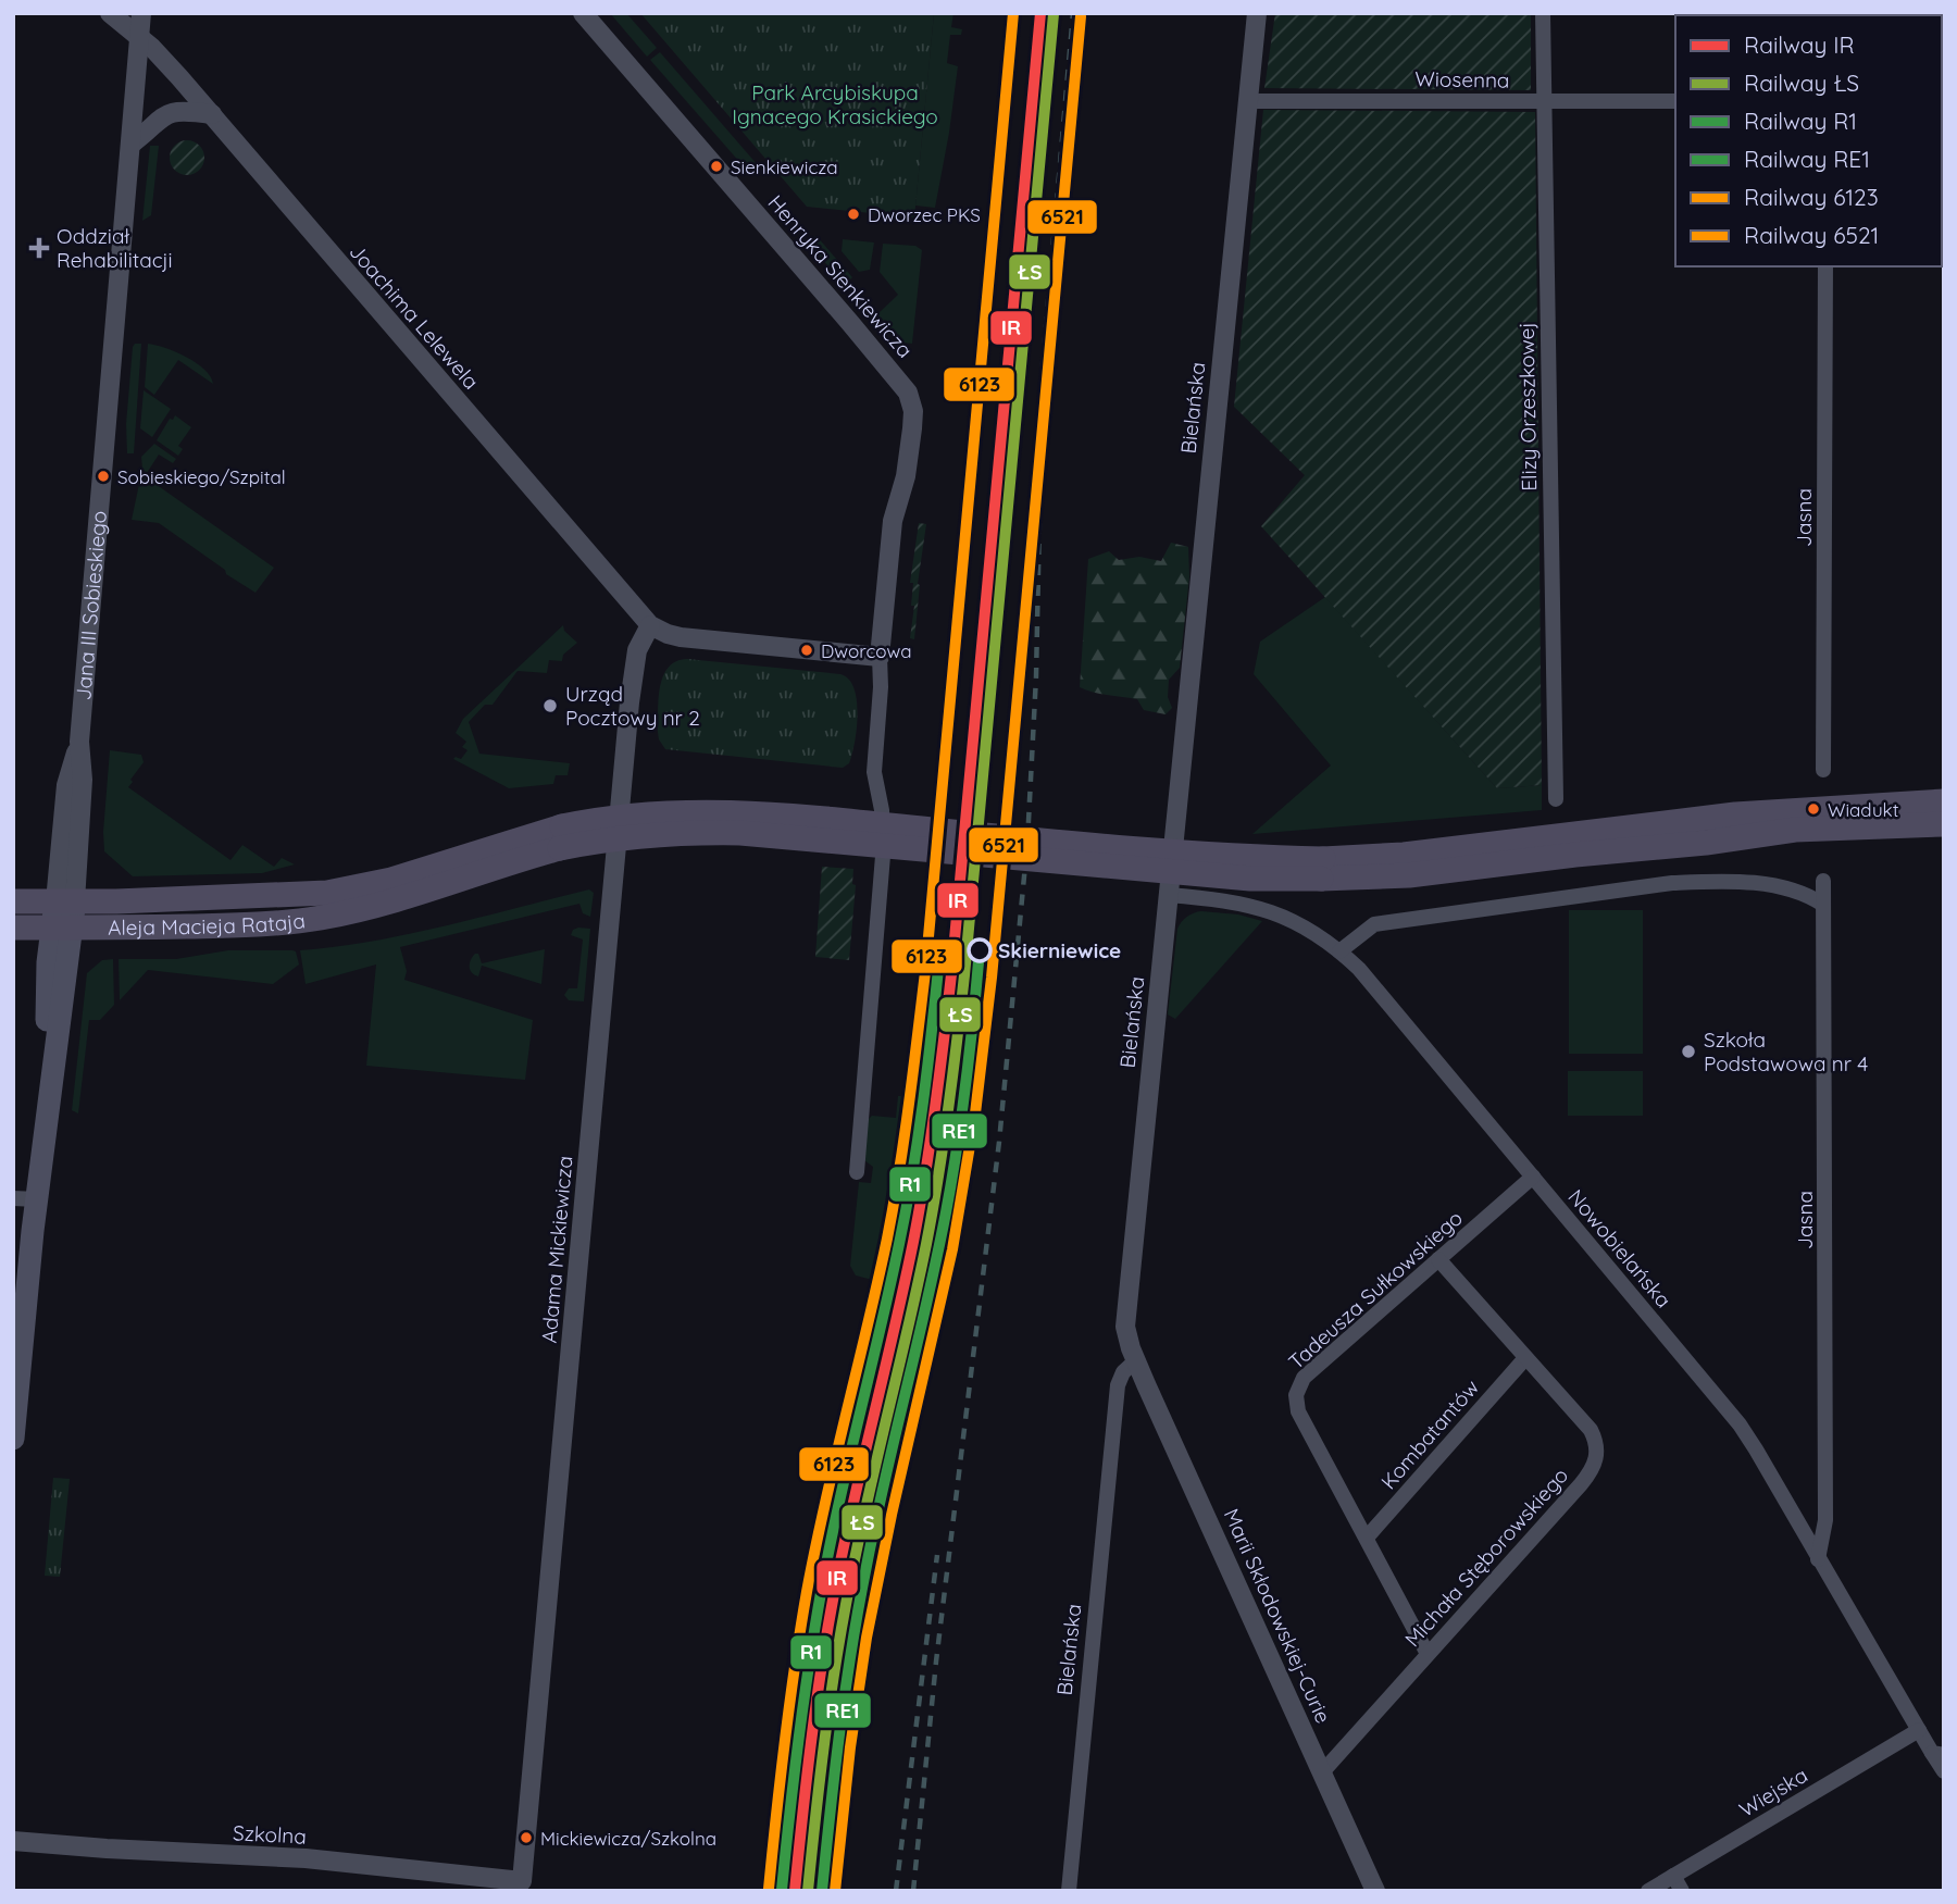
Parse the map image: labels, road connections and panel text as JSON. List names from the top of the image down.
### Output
{
  "streets": {
    "main road": ["Jana III Sobieskiego", "Aleja Macieja Rataja"],
    "street": [
      "Wiosenna",
      "Henryka Sienkiewicza",
      "Joachima Lelewela",
      "Elizy Orzeszkowej",
      "Bielańska",
      "Jasna",
      "Nowobielańska",
      "Adama Mickiewicza",
      "Tadeusza Sułkowskiego",
      "Kombatantów",
      "Michała Stęborowskiego",
      "Marii Skłodowskiej-Curie",
      "Wiejska",
      "Szkolna"
    ]
  },
  "crossings": [
    ["Wiosenna", "Elizy Orzeszkowej"],
    ["Wiosenna", "Bielańska"],
    ["Joachima Lelewela", "Jana III Sobieskiego"],
    ["Joachima Lelewela", "Adama Mickiewicza"],
    ["Bielańska", "Nowobielańska"],
    ["Bielańska", "Marii Skłodowskiej-Curie"],
    ["Jasna", "Nowobielańska"],
    ["Jana III Sobieskiego", "Aleja Macieja Rataja"],
    ["Nowobielańska", "Tadeusza Sułkowskiego"],
    ["Nowobielańska", "Wiejska"],
    ["Adama Mickiewicza", "Szkolna"],
    ["Tadeusza Sułkowskiego", "Kombatantów"],
    ["Tadeusza Sułkowskiego", "Michała Stęborowskiego"],
    ["Kombatantów", "Michała Stęborowskiego"],
    ["Michała Stęborowskiego", "Marii Skłodowskiej-Curie"]
  ],
  "parks": ["Park Arcybiskupa Ignacego Krasickiego"],
  "places": {
    "other": [
      "Sienkiewicza",
      "Dworzec PKS",
      "Sobieskiego/Szpital",
      "Dworcowa",
      "Urząd Pocztowy nr 2",
      "Wiadukt",
      "Skierniewice",
      "Szkoła Podstawowa nr 4",
      "Mickiewicza/Szkolna"
    ],
    "health": ["Oddział Rehabilitacji"]
  },
  "lines": [
    "rail line IR",
    "rail line 6123",
    "rail line ŁS",
    "rail line 6521",
    "rail line R1",
    "rail line RE1"
  ],
  "legend": [
    "Railway IR",
    "Railway ŁS",
    "Railway R1",
    "Railway RE1",
    "Railway 6123",
    "Railway 6521"
  ]
}
